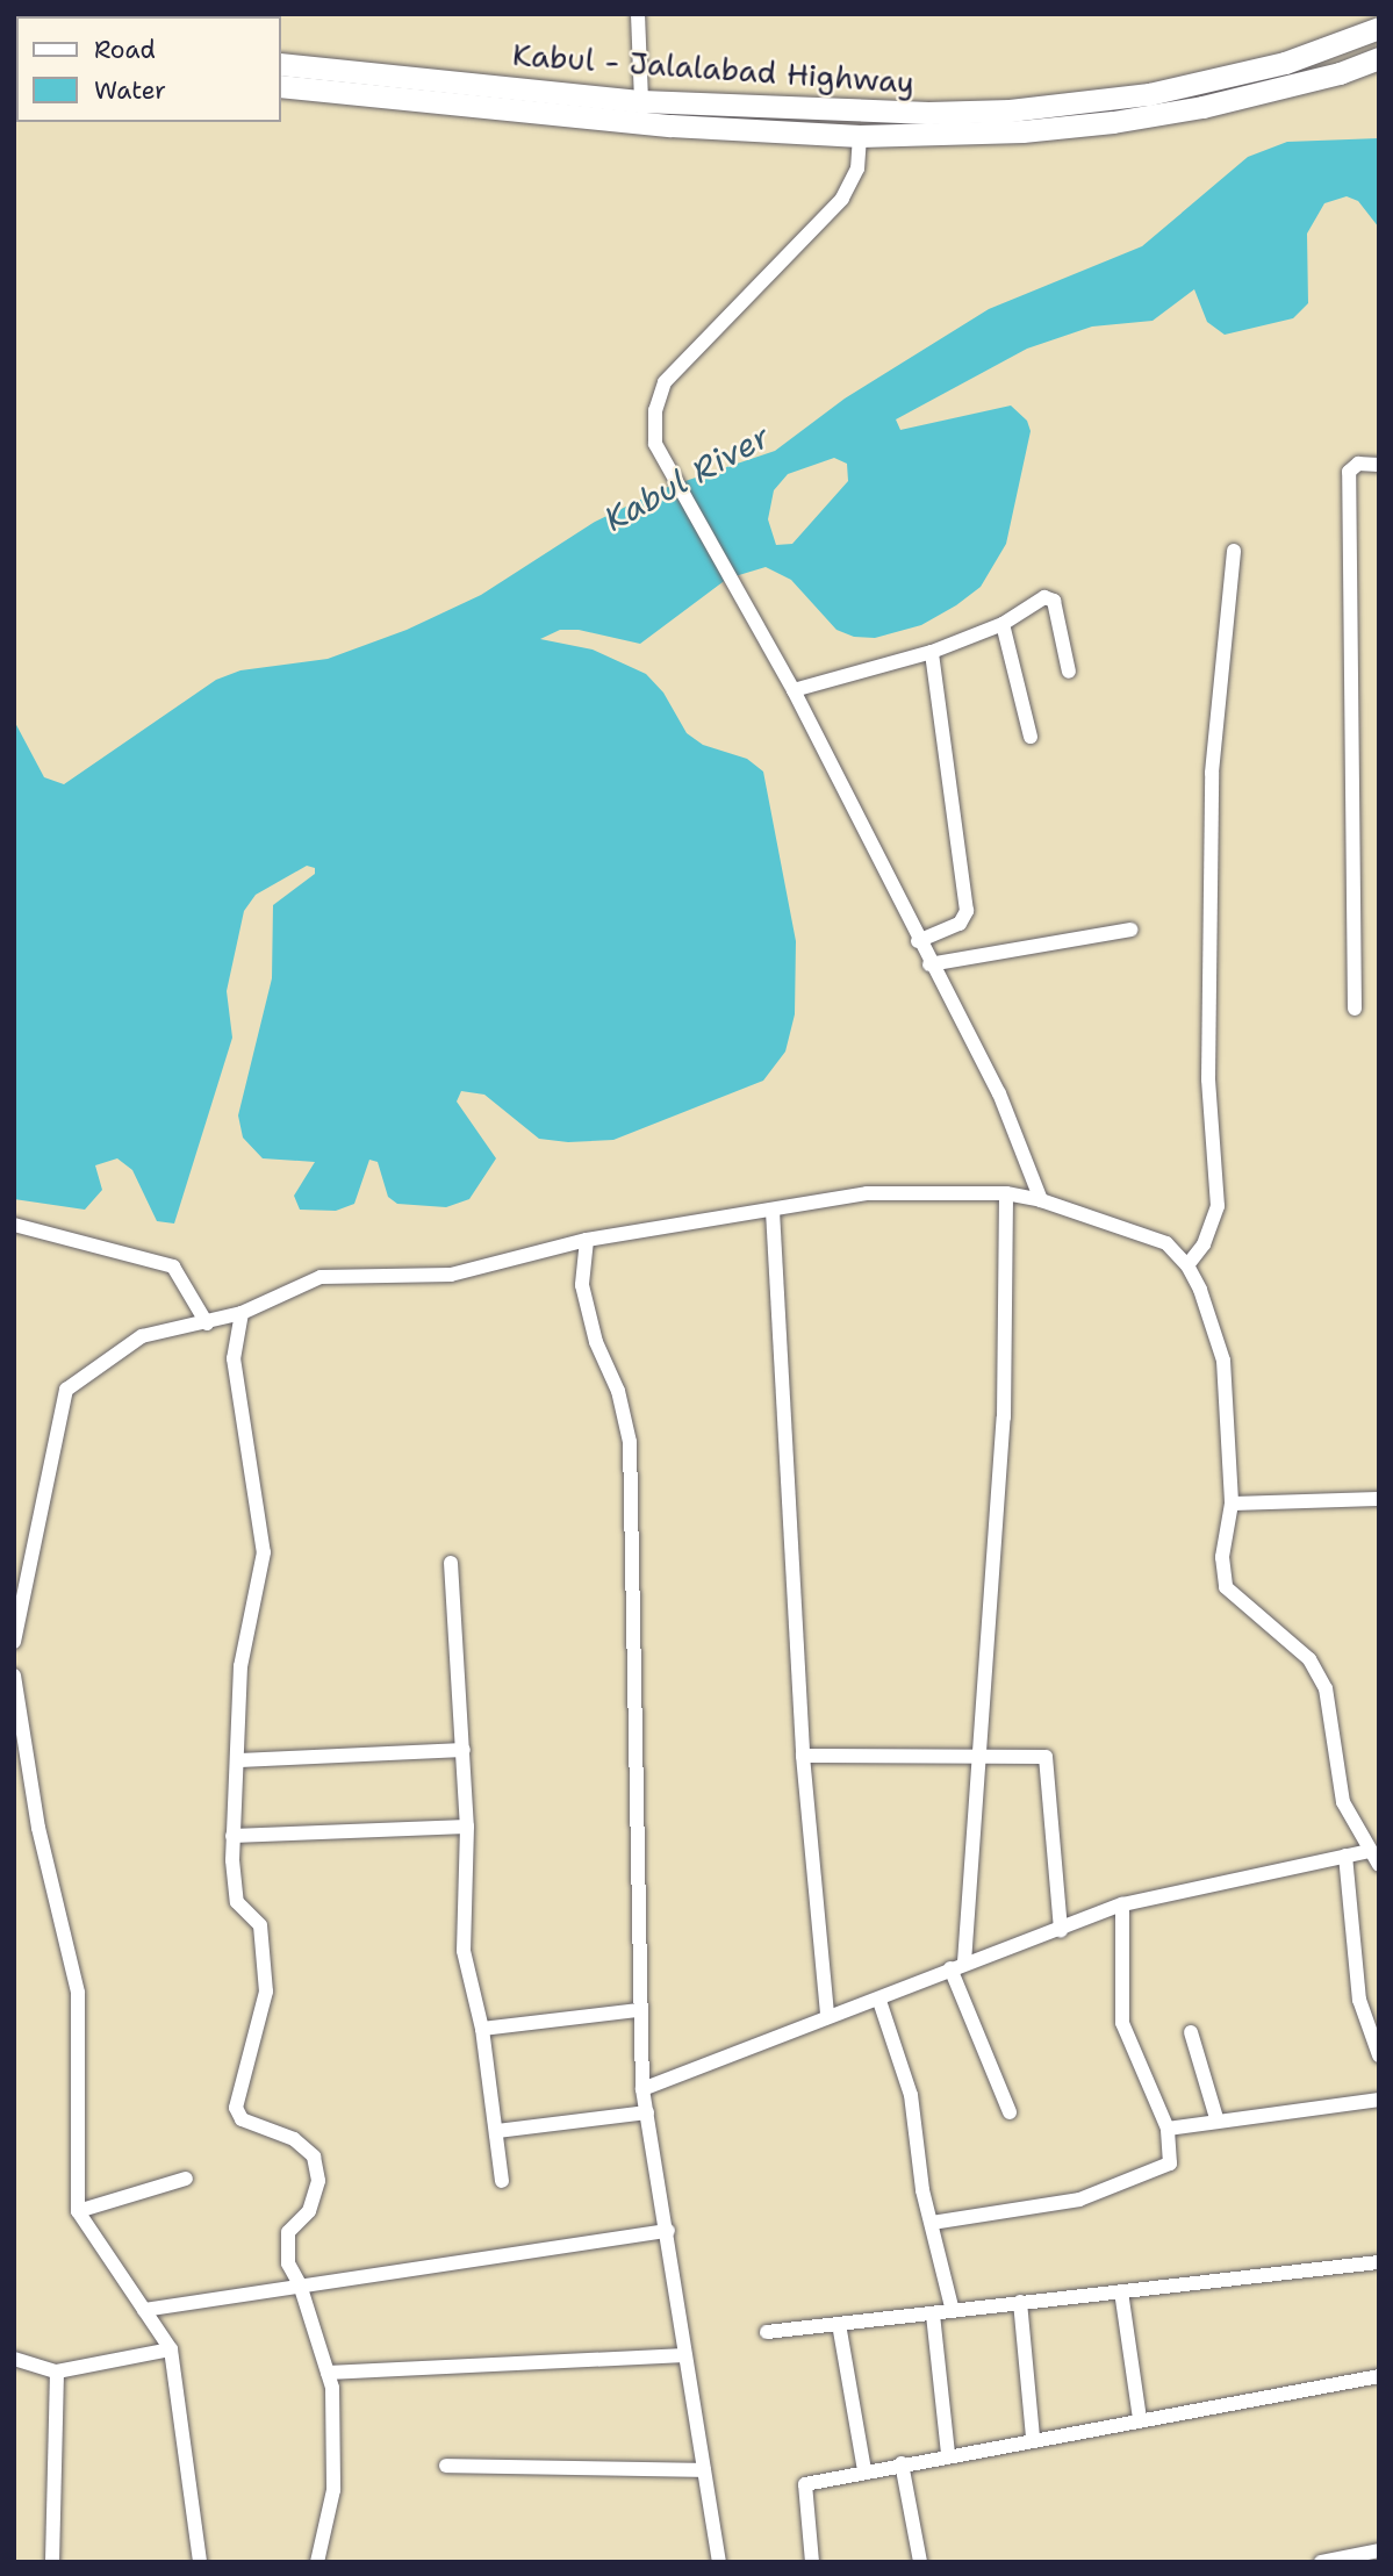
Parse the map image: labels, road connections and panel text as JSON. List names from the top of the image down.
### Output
{
  "streets": {
    "highway": ["Kabul - Jalalabad Highway"]
  },
  "water": ["Kabul River"],
  "legend": ["Road", "Water"]
}
